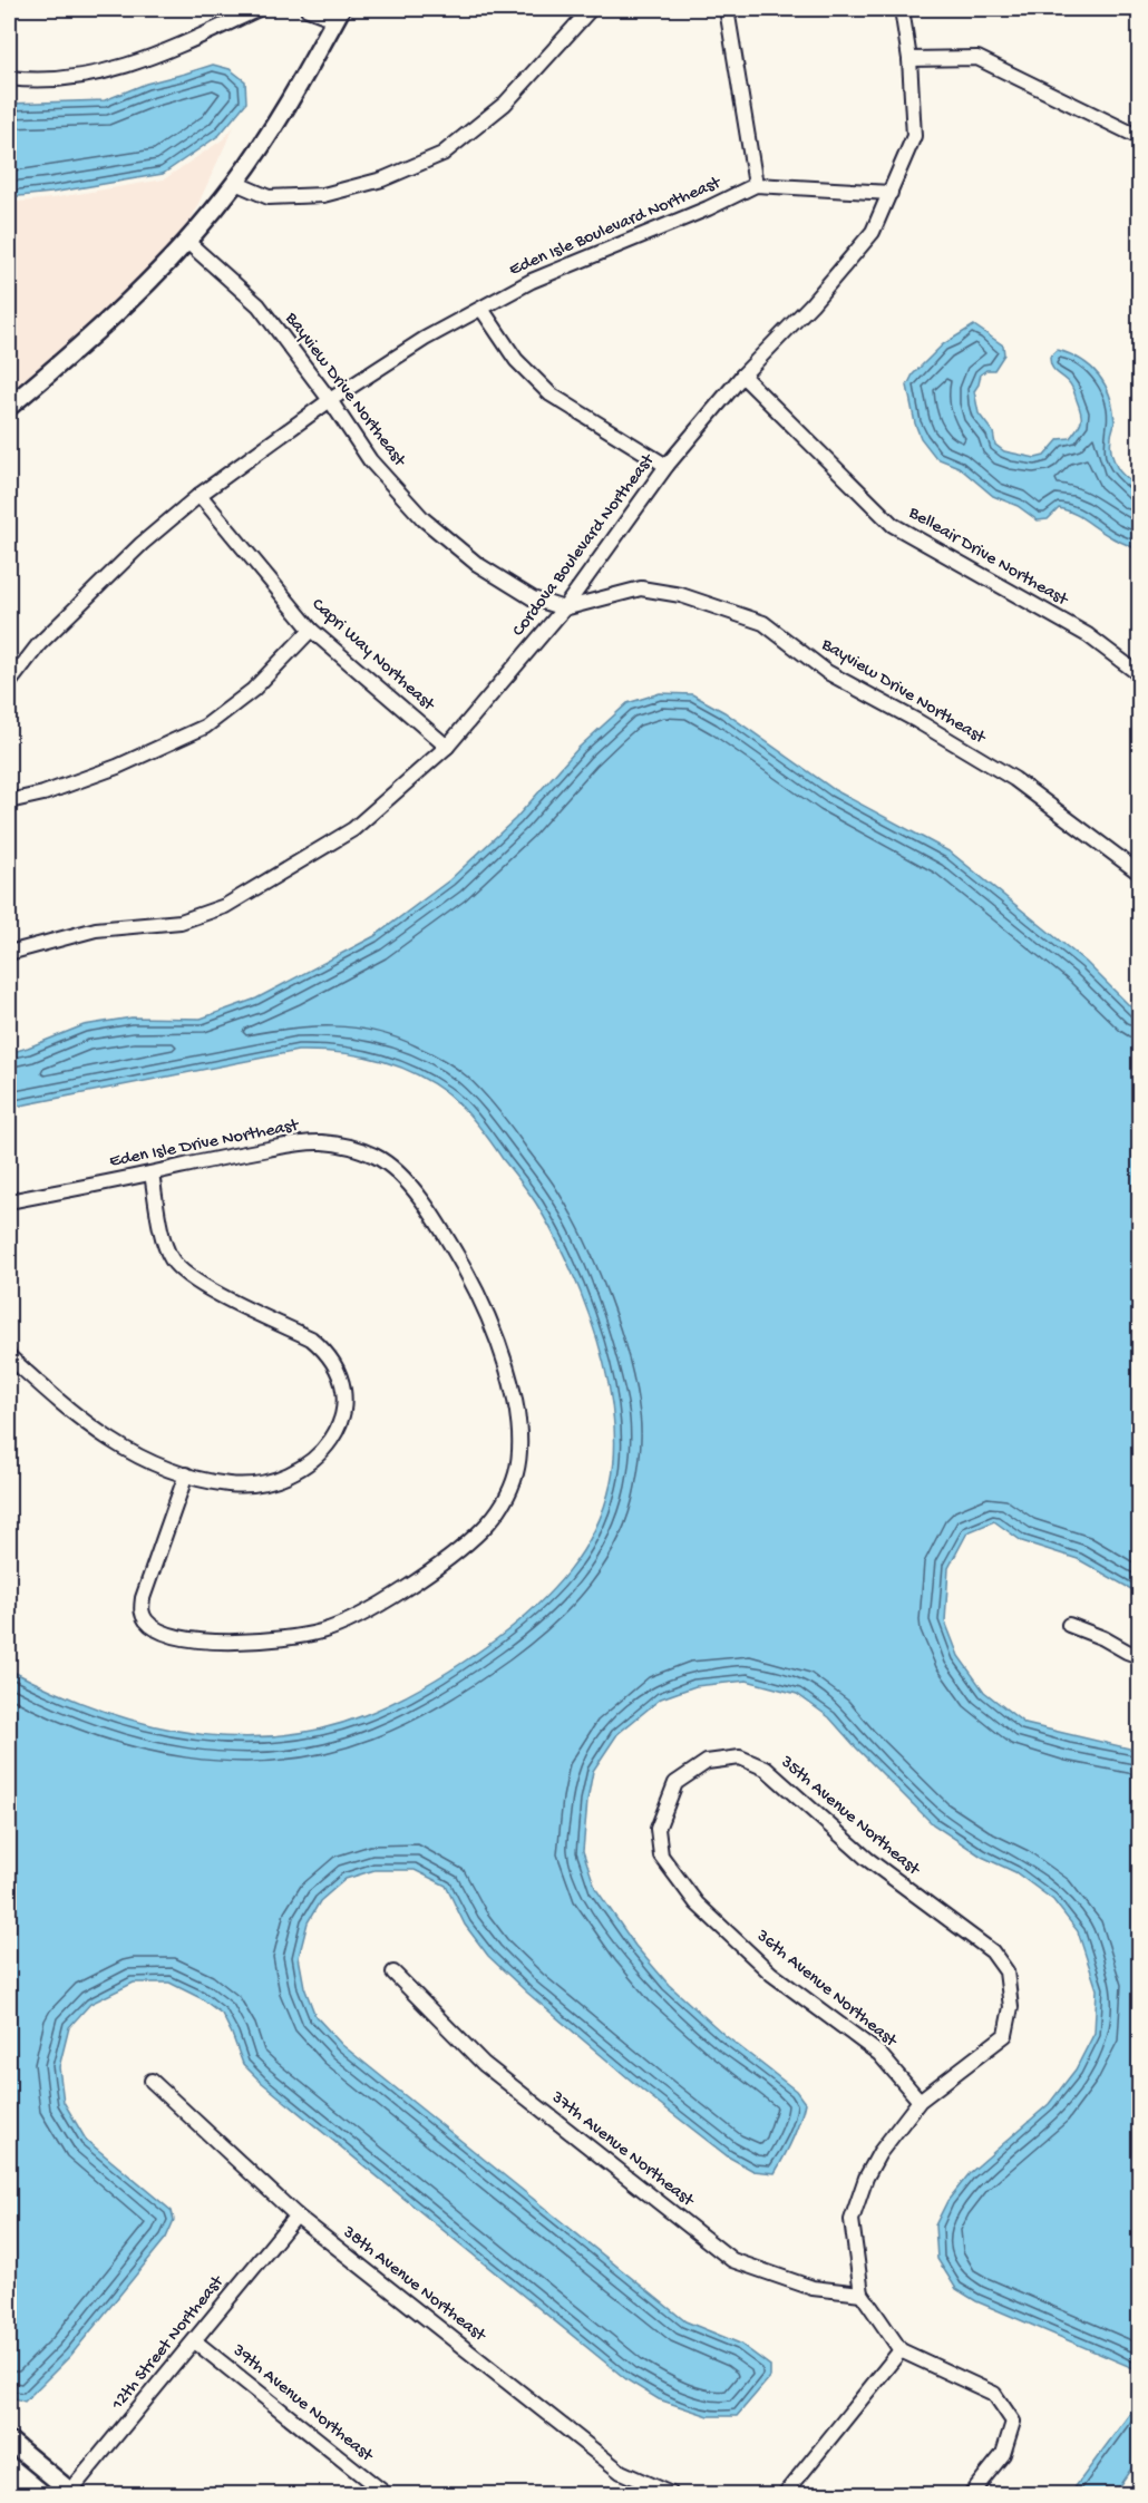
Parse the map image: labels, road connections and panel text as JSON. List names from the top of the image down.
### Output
{
  "streets": {
    "street": [
      "Eden Isle Boulevard Northeast",
      "Bayview Drive Northeast",
      "Cordova Boulevard Northeast",
      "Belleair Drive Northeast",
      "Capri Way Northeast",
      "Eden Isle Drive Northeast",
      "35th Avenue Northeast",
      "36th Avenue Northeast",
      "37th Avenue Northeast",
      "38th Avenue Northeast",
      "12th Street Northeast",
      "39th Avenue Northeast"
    ]
  },
  "crossings": [
    ["Eden Isle Boulevard Northeast", "Bayview Drive Northeast"],
    ["Eden Isle Boulevard Northeast", "Cordova Boulevard Northeast"],
    ["Eden Isle Boulevard Northeast", "Capri Way Northeast"],
    ["Bayview Drive Northeast", "Cordova Boulevard Northeast"],
    ["Cordova Boulevard Northeast", "Belleair Drive Northeast"],
    ["Cordova Boulevard Northeast", "Capri Way Northeast"],
    ["35th Avenue Northeast", "36th Avenue Northeast"],
    ["38th Avenue Northeast", "12th Street Northeast"],
    ["12th Street Northeast", "39th Avenue Northeast"]
  ]
}
